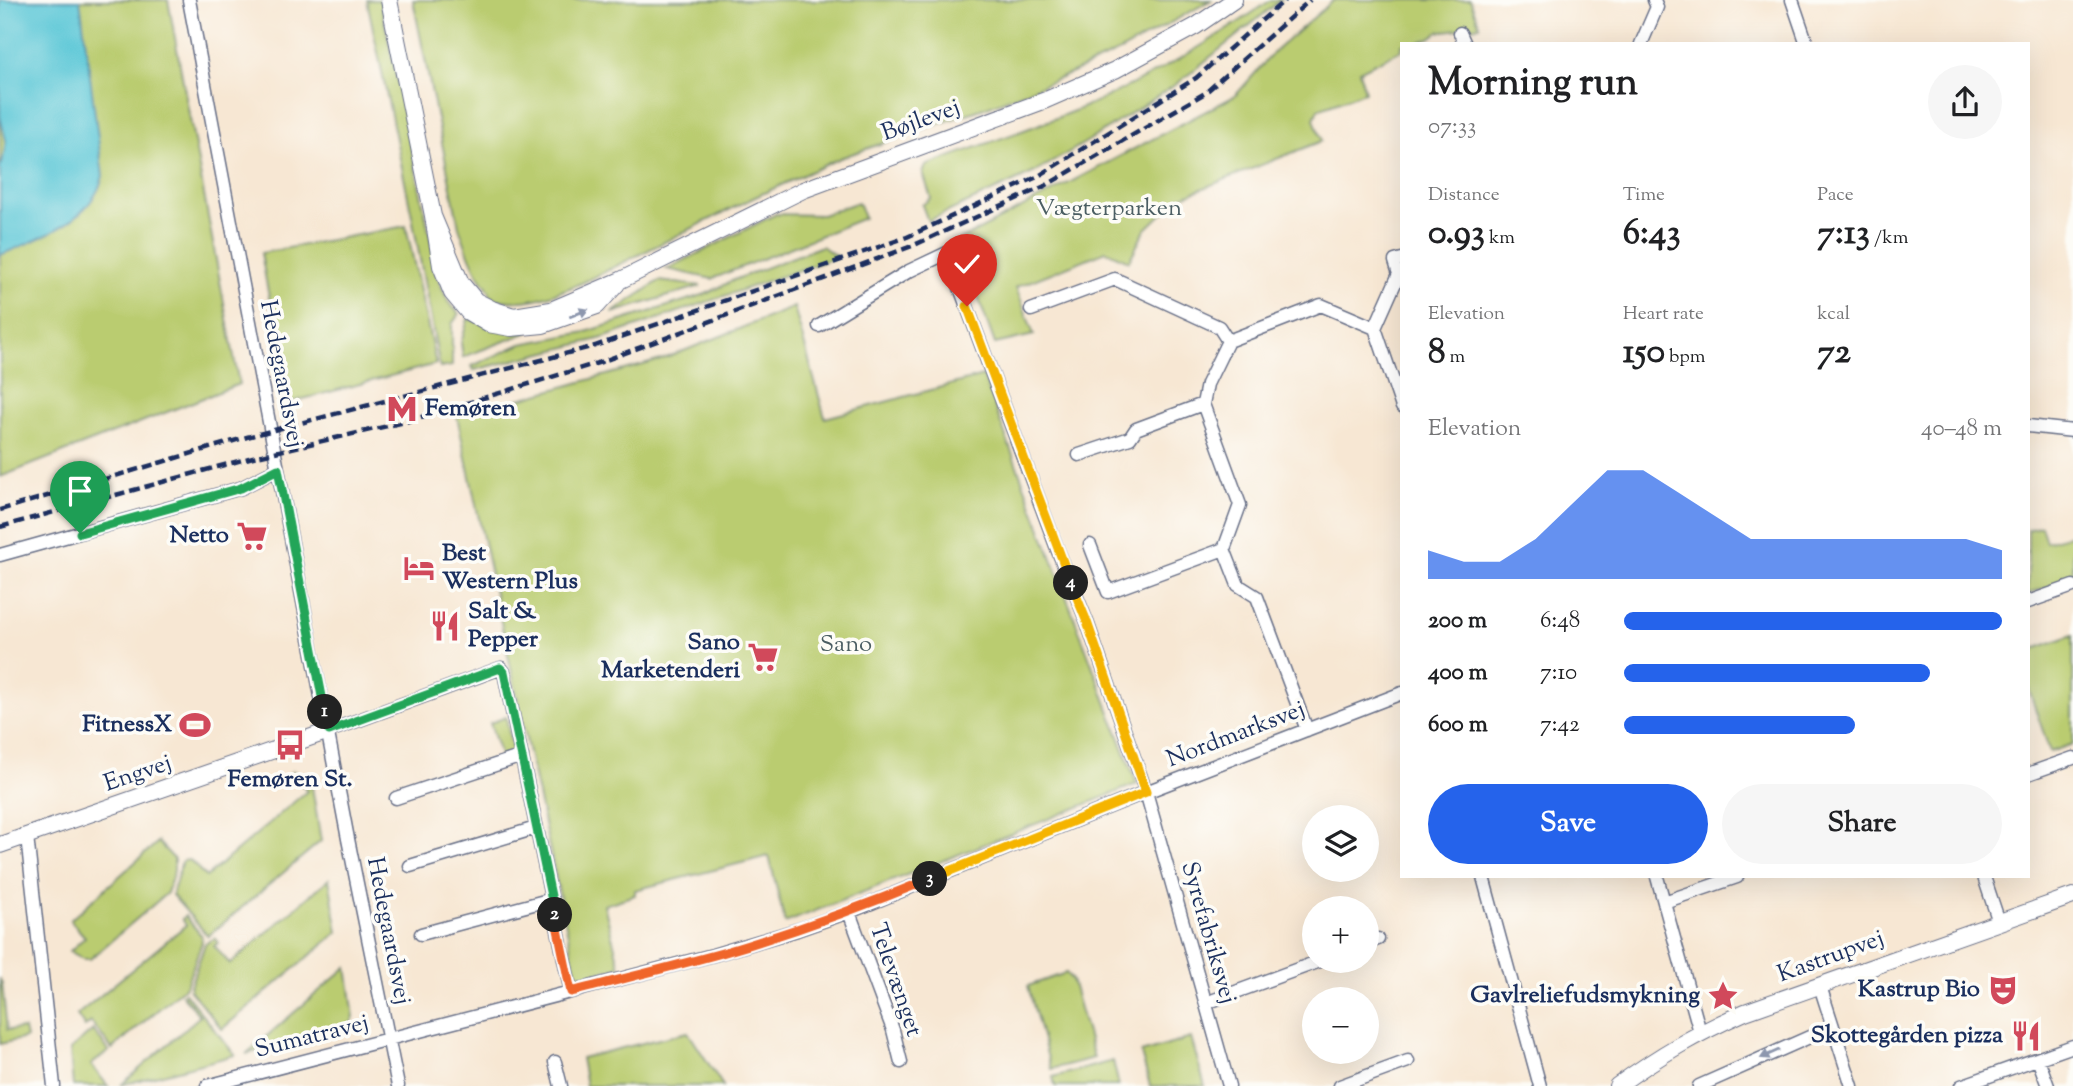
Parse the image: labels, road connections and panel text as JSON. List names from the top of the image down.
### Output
{
  "streets": {
    "street": [
      "Bøjlevej",
      "Hedegaardsvej",
      "Nordmarksvej",
      "Engvej",
      "Syrefabriksvej",
      "Kastrupvej",
      "Televænget",
      "Sumatravej"
    ]
  },
  "crossings": [
    ["Hedegaardsvej", "Nordmarksvej"],
    ["Hedegaardsvej", "Engvej"],
    ["Hedegaardsvej", "Sumatravej"],
    ["Nordmarksvej", "Syrefabriksvej"],
    ["Nordmarksvej", "Televænget"],
    ["Nordmarksvej", "Sumatravej"]
  ],
  "parks": ["Vægterparken", "Sano"],
  "places": {
    "metro station": ["Femøren"],
    "supermarket": ["Netto", "Sano Marketenderi"],
    "hotel": ["Best Western Plus"],
    "restaurant": ["Salt & Pepper", "Skottegården pizza"],
    "sports": ["FitnessX"],
    "bus stop": ["Femøren St."],
    "theatre": ["Kastrup Bio"],
    "place": ["Gavlreliefudsmykning"]
  },
  "page": {
    "heading": ["Morning run", "07:33"],
    "stats": [
      ["Distance", "0.93 km"],
      ["Time", "6:43"],
      ["Pace", "7:13 /km"],
      ["Elevation", "8 m"],
      ["Heart rate", "150 bpm"],
      ["kcal", "72"]
    ],
    "chart": ["Elevation", "40–48 m"],
    "pins": [
      "4",
      "1",
      "3",
      "2"
    ],
    "list": [
      {
        "name": "200 m",
        "note": "6:48"
      },
      {
        "name": "400 m",
        "note": "7:10"
      },
      {
        "name": "600 m",
        "note": "7:42"
      }
    ],
    "buttons": ["Save", "Share"],
    "map_buttons": ["+", "−"]
  }
}
